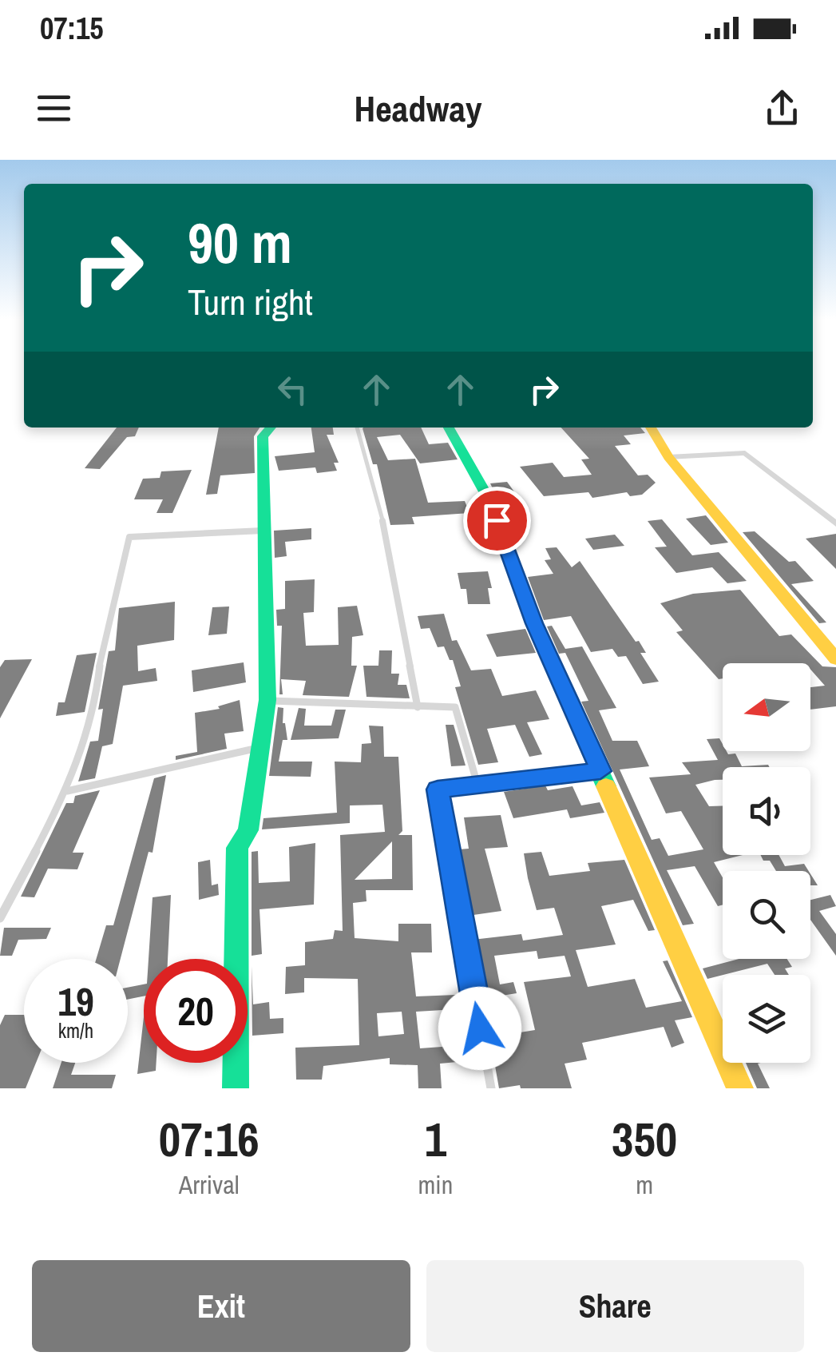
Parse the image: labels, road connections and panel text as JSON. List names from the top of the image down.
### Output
{
  "north": "left",
  "page": {
    "status": "07:15",
    "header": "Headway",
    "turn": ["90 m", "Turn right"],
    "speed": "19 km/h",
    "limit": "20",
    "eta": [
      "07:16",
      "Arrival",
      "1",
      "min",
      "350",
      "m"
    ],
    "buttons": ["Exit", "Share"]
  }
}
